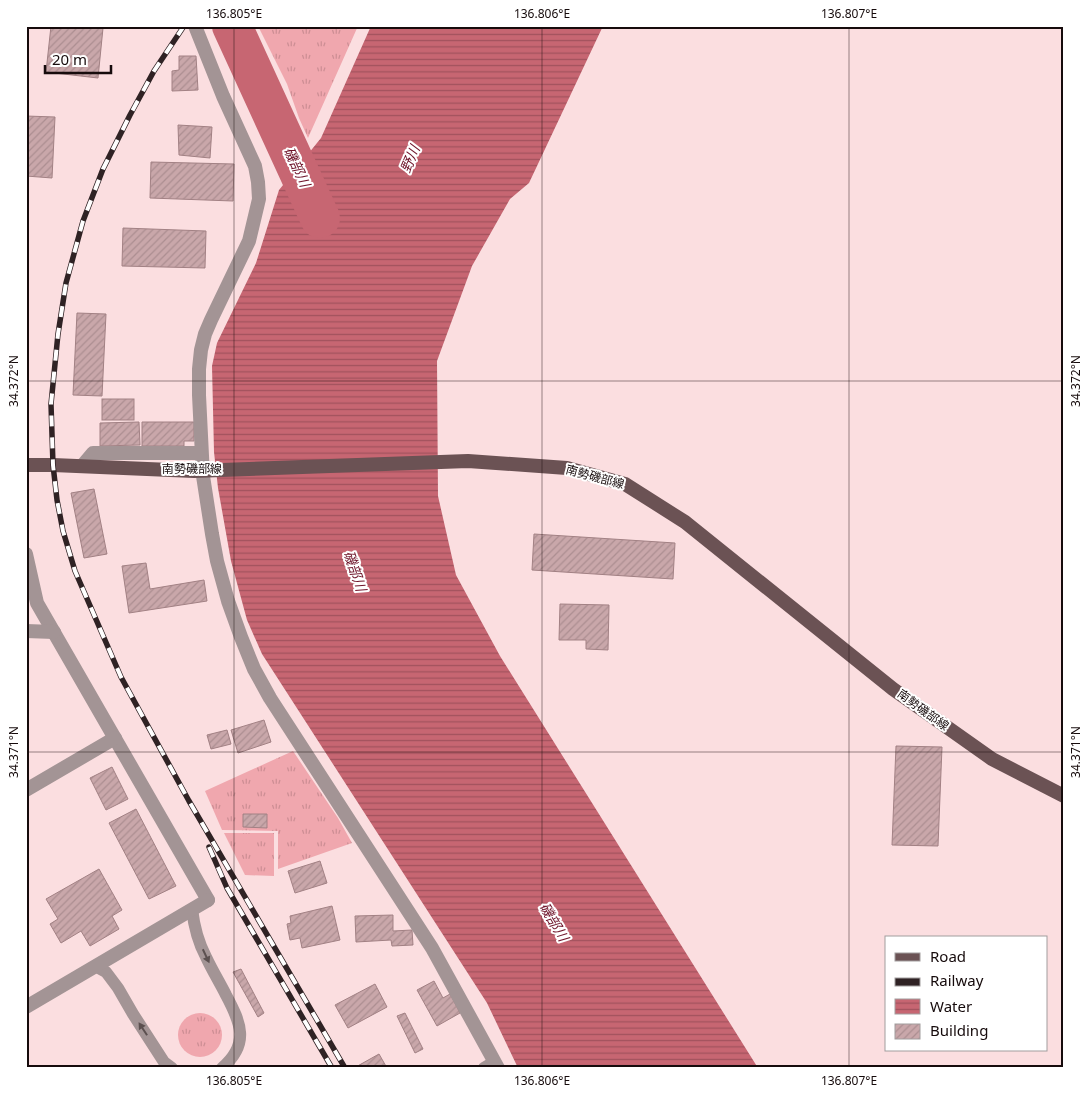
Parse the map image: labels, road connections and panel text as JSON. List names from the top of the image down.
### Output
{
  "streets": {
    "main road": ["南勢磯部線"]
  },
  "water": ["野川", "磯部川"],
  "legend": [
    "Road",
    "Railway",
    "Water",
    "Building"
  ],
  "scale_bar": "20 m",
  "coordinates": [
    "136.805°E",
    "136.806°E",
    "136.807°E",
    "34.372°N",
    "34.371°N"
  ]
}
